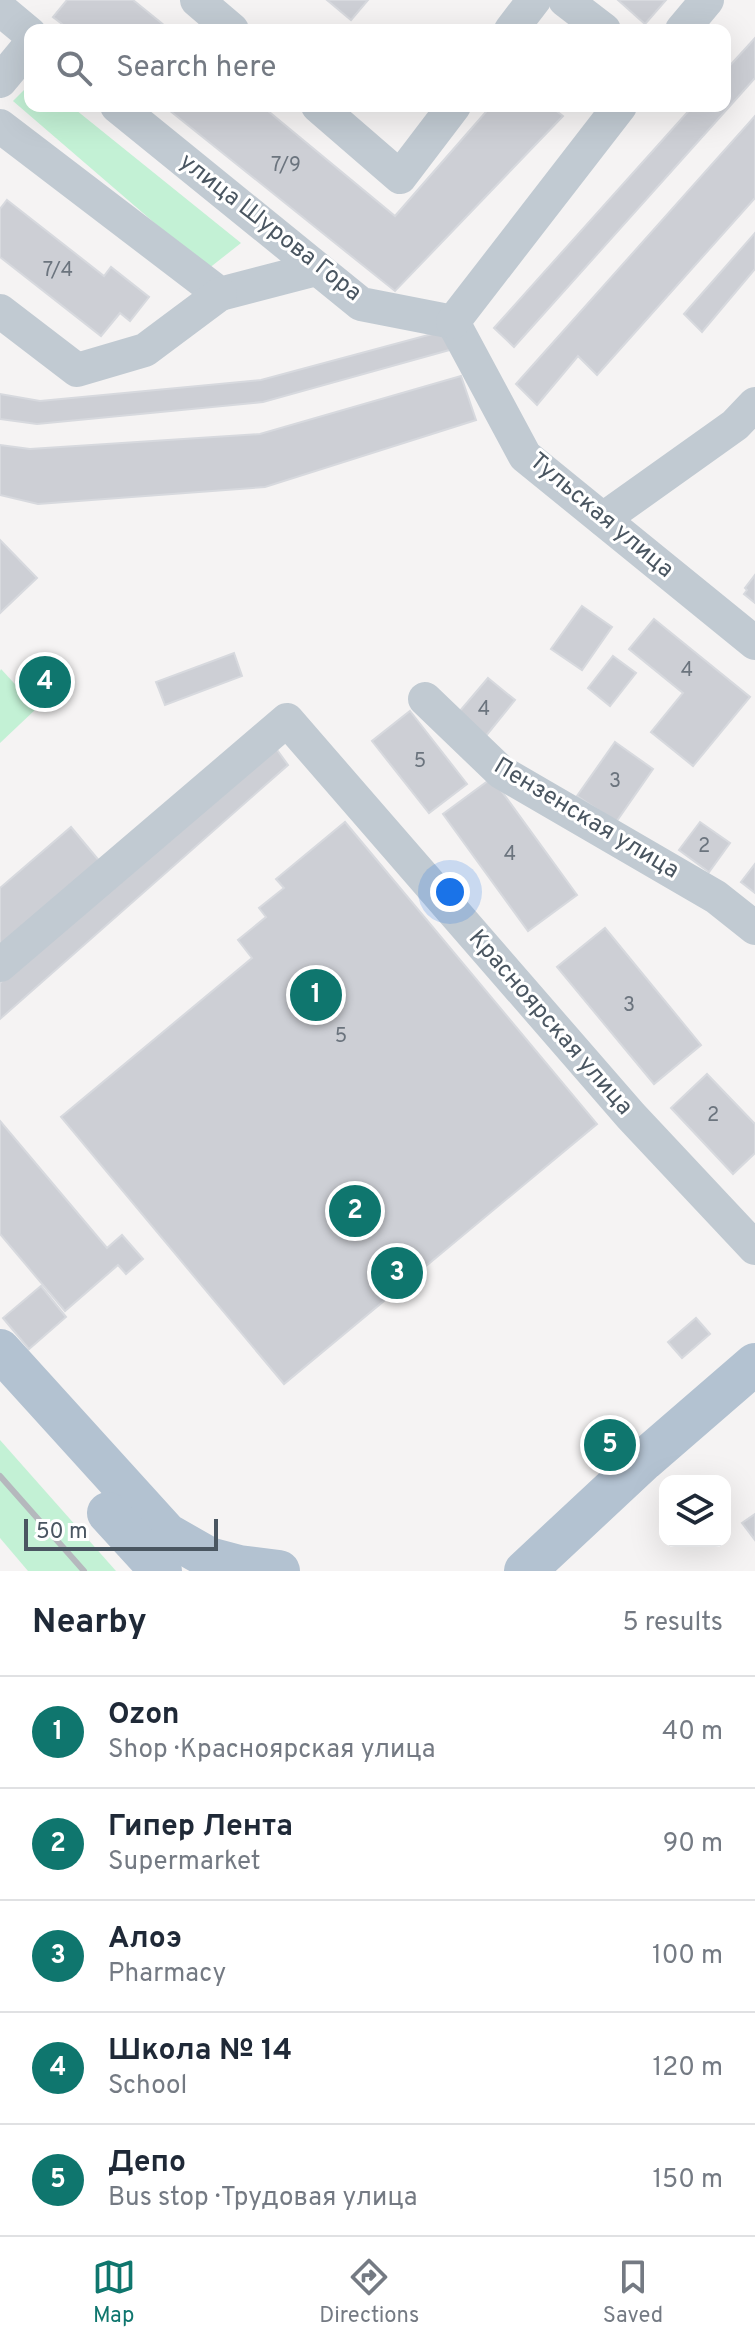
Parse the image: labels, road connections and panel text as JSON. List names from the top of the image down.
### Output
{
  "streets": {
    "street": [
      "улица Шурова Гора",
      "Тульская улица",
      "Пензенская улица",
      "Красноярская улица"
    ]
  },
  "crossings": [
    ["улица Шурова Гора", "Тульская улица"]
  ],
  "house_numbers": [
    "7/9",
    "7/4",
    "4",
    "4",
    "5",
    "3",
    "2",
    "4",
    "3",
    "5",
    "2"
  ],
  "scale_bar": "50 m",
  "page": {
    "search": "Search here",
    "pins": [
      "4",
      "1",
      "2",
      "3",
      "5"
    ],
    "scale": "50 m",
    "heading": ["Nearby", "5 results"],
    "list": [
      {
        "mark": "1",
        "name": "Ozon",
        "note": "Shop · Красноярская улица",
        "value": "40 m"
      },
      {
        "mark": "2",
        "name": "Гипер Лента",
        "note": "Supermarket",
        "value": "90 m"
      },
      {
        "mark": "3",
        "name": "Алоэ",
        "note": "Pharmacy",
        "value": "100 m"
      },
      {
        "mark": "4",
        "name": "Школа № 14",
        "note": "School",
        "value": "120 m"
      },
      {
        "mark": "5",
        "name": "Депо",
        "note": "Bus stop · Трудовая улица",
        "value": "150 m"
      }
    ],
    "nav": ["Map", "Directions", "Saved"]
  }
}
